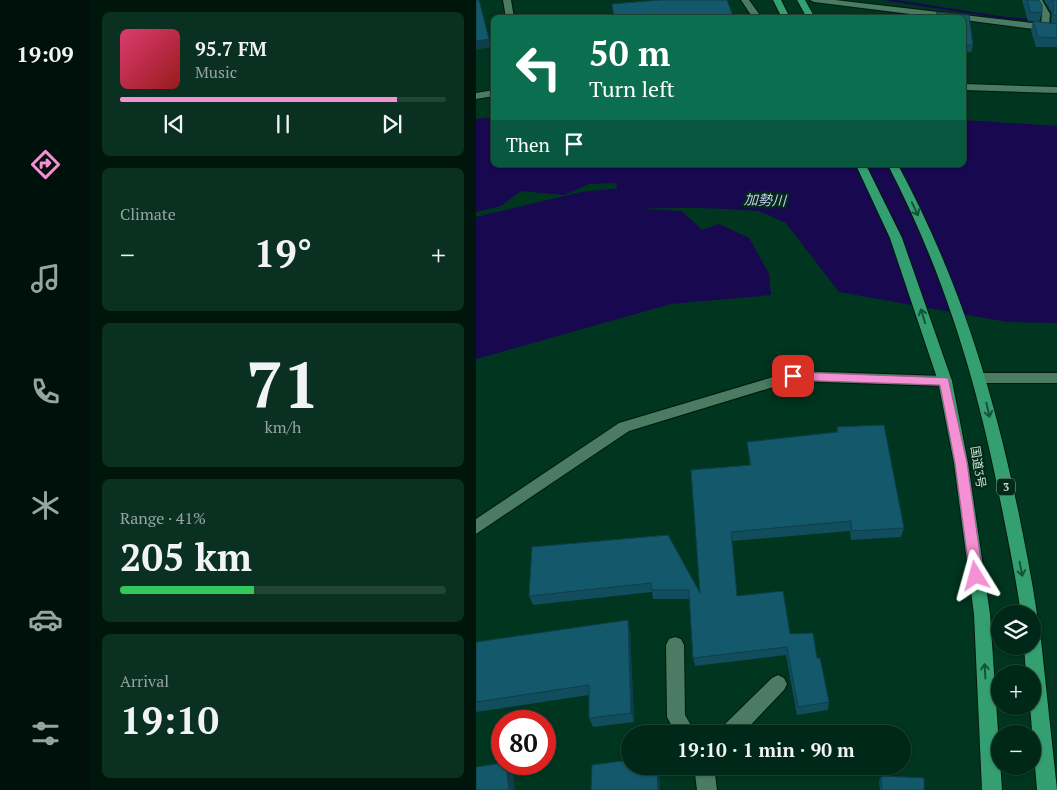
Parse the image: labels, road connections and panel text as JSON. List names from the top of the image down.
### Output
{
  "streets": {
    "highway": ["国道3号", "3"]
  },
  "water": ["加勢川"],
  "page": {
    "tabs": "19:09",
    "turn": ["50 m", "Turn left"],
    "song": ["95.7 FM", "Music"],
    "then": "Then",
    "tile": [
      "Climate",
      ["71", "km/h"],
      ["Range · 41%", "205 km"],
      ["Arrival", "19:10"]
    ],
    "heat": ["−", "19°", "+"],
    "map_buttons": ["+", "−"],
    "limit": "80",
    "trip": "19:10 · 1 min · 90 m"
  }
}
